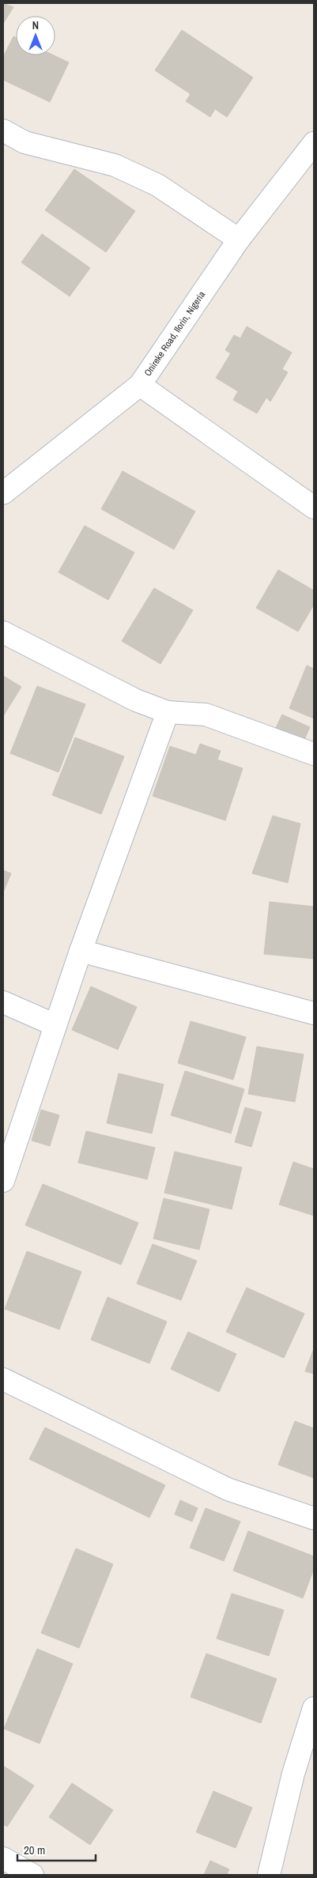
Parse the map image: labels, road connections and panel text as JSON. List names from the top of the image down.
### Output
{
  "streets": {
    "street": ["Onireke Road, Ilorin, Nigeria"]
  },
  "scale_bar": "20 m",
  "north": "top"
}
